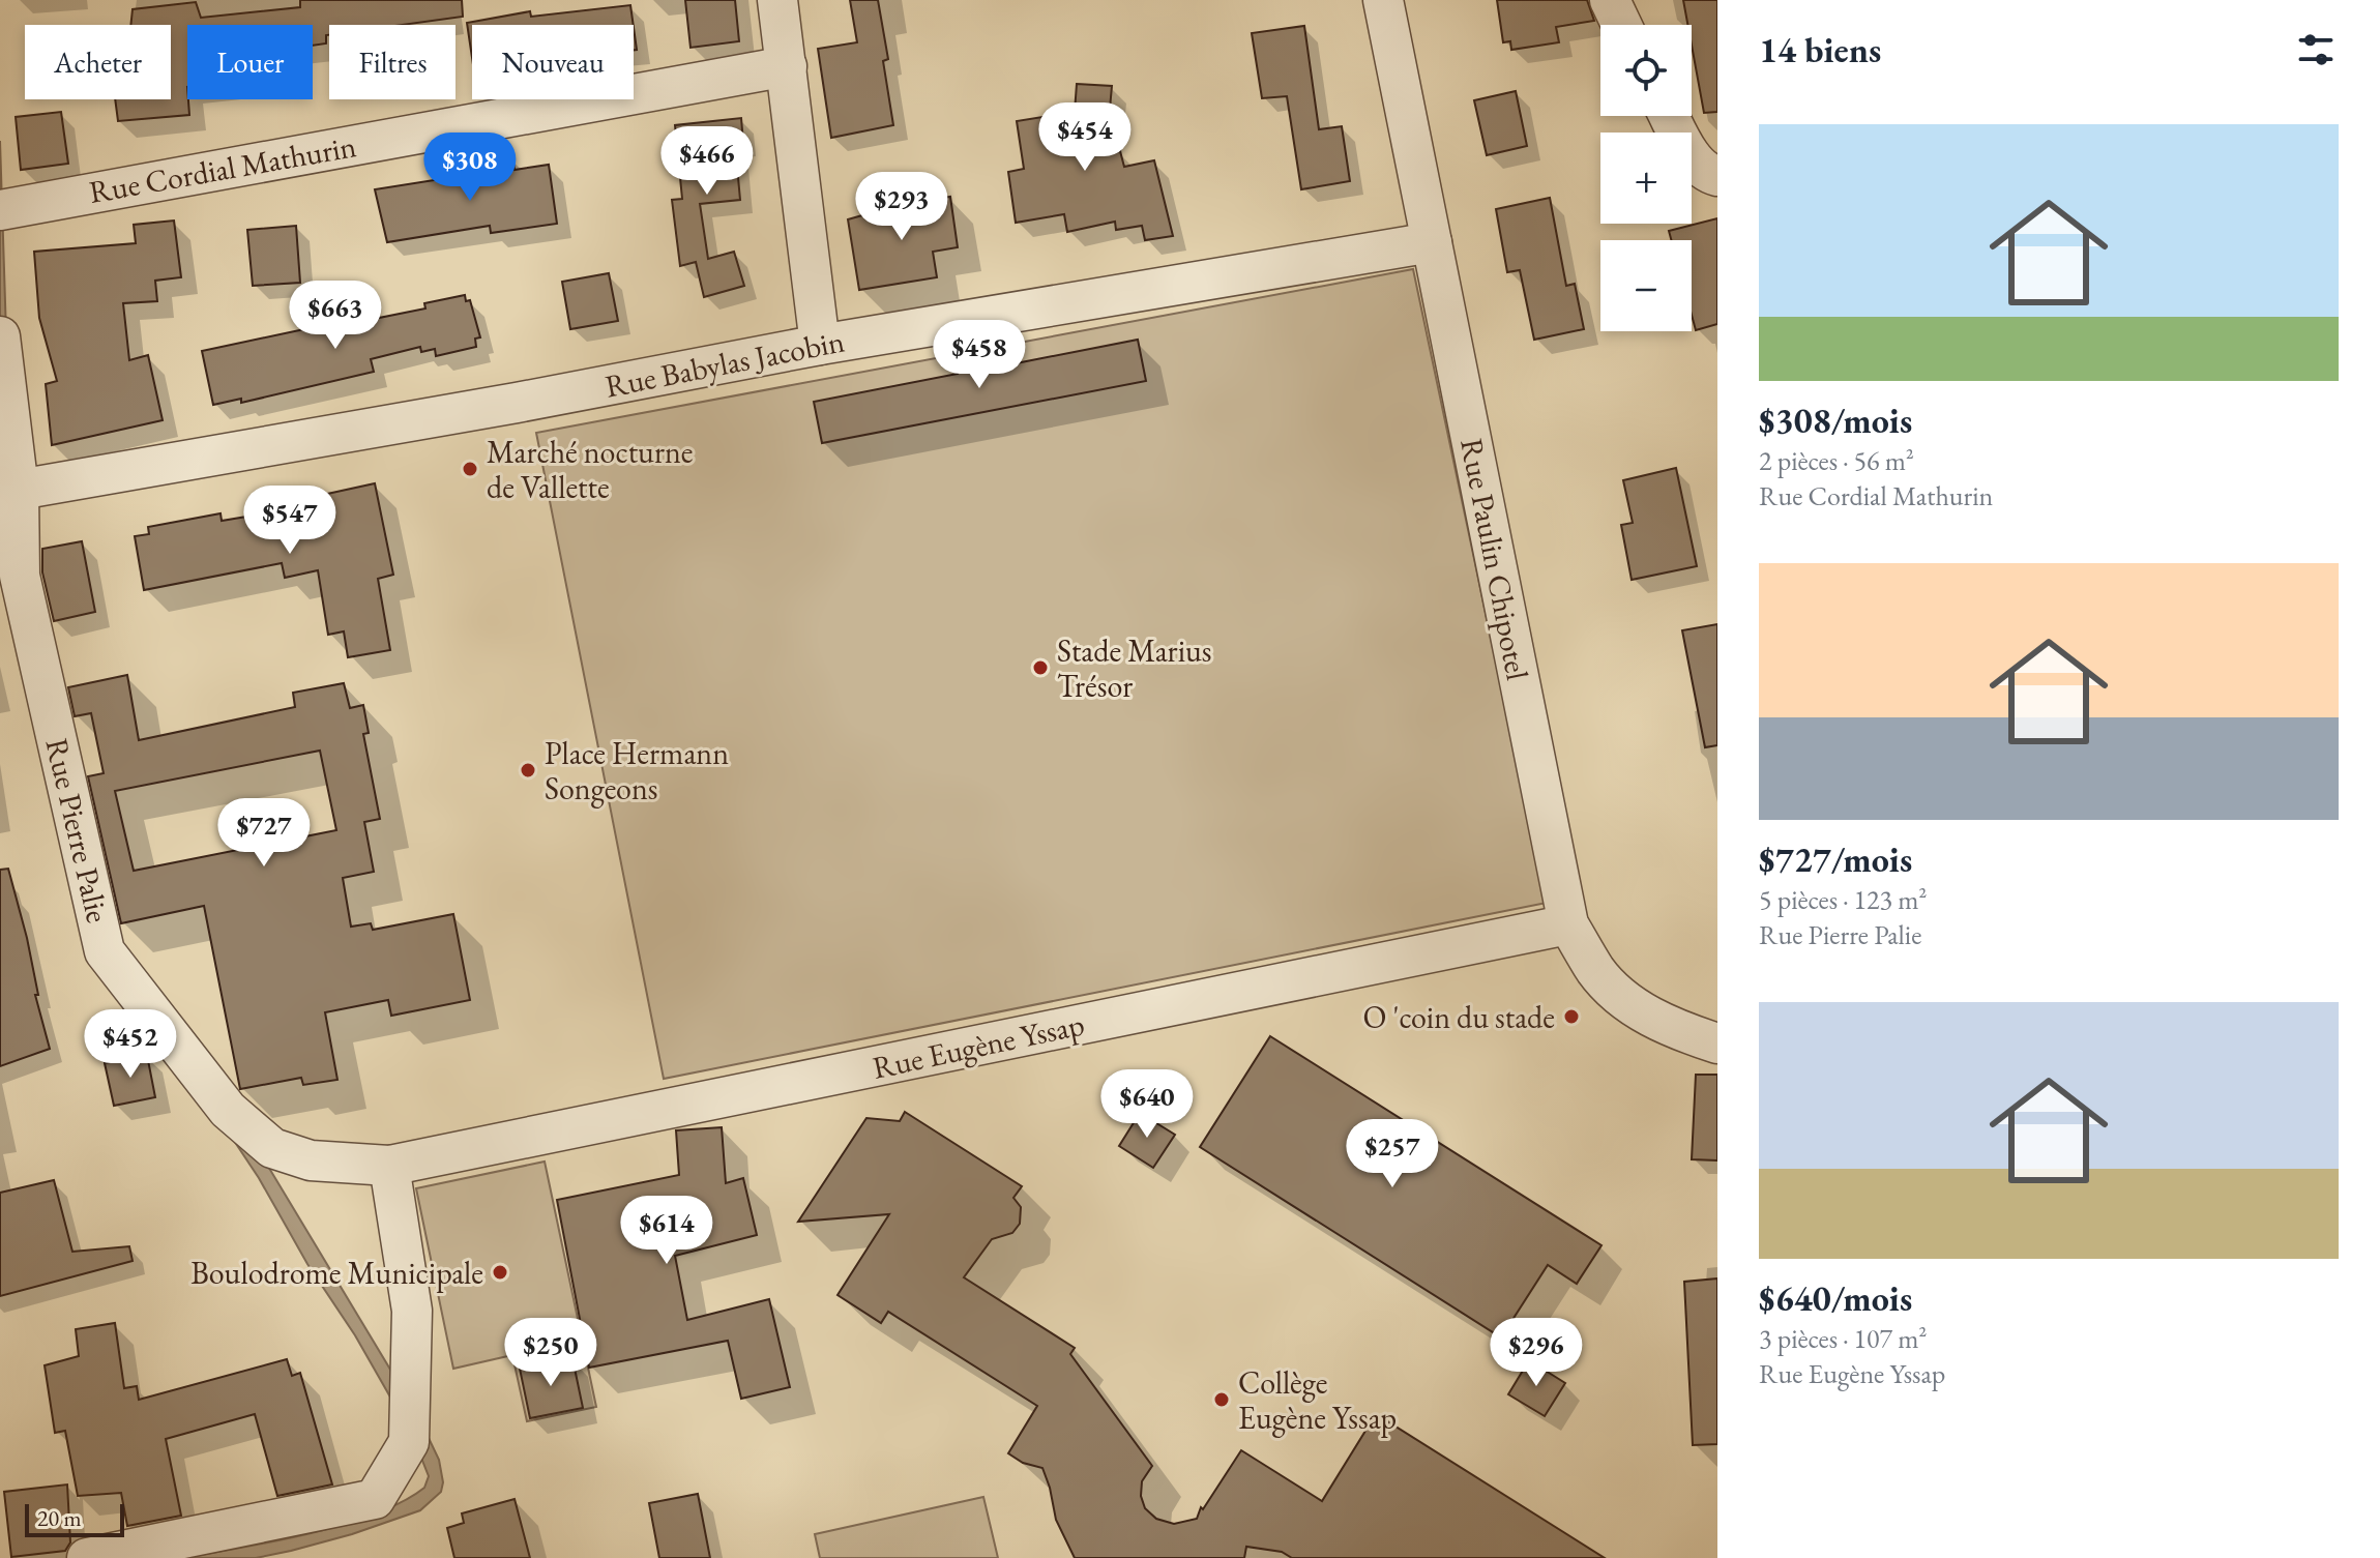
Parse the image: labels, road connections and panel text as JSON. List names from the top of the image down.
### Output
{
  "streets": {
    "street": [
      "Rue Cordial Mathurin",
      "Rue Babylas Jacobin",
      "Rue Paulin Chipotel",
      "Rue Pierre Palie",
      "Rue Eugène Yssap"
    ]
  },
  "crossings": [
    ["Rue Babylas Jacobin", "Rue Paulin Chipotel"],
    ["Rue Babylas Jacobin", "Rue Pierre Palie"],
    ["Rue Paulin Chipotel", "Rue Eugène Yssap"],
    ["Rue Pierre Palie", "Rue Eugène Yssap"]
  ],
  "places": [
    "Marché nocturne de Vallette",
    "Stade Marius Trésor",
    "Place Hermann Songeons",
    "O 'coin du stade",
    "Boulodrome Municipale",
    "Collège Eugène Yssap"
  ],
  "scale_bar": "20 m",
  "page": {
    "heading": "14 biens",
    "map_buttons": ["+", "−"],
    "chip": [
      "Acheter",
      "Louer",
      "Filtres",
      "Nouveau"
    ],
    "list": [
      {
        "name": "$308/mois",
        "note": "2 pièces · 56 m² · Rue Cordial Mathurin"
      },
      {
        "name": "$727/mois",
        "note": "5 pièces · 123 m² · Rue Pierre Palie"
      },
      {
        "name": "$640/mois",
        "note": "3 pièces · 107 m² · Rue Eugène Yssap"
      }
    ],
    "price": [
      "$454",
      "$466",
      "$308",
      "$293",
      "$663",
      "$458",
      "$547",
      "$727",
      "$452",
      "$640",
      "$257",
      "$614",
      "$250",
      "$296"
    ],
    "scale": "20 m"
  }
}
